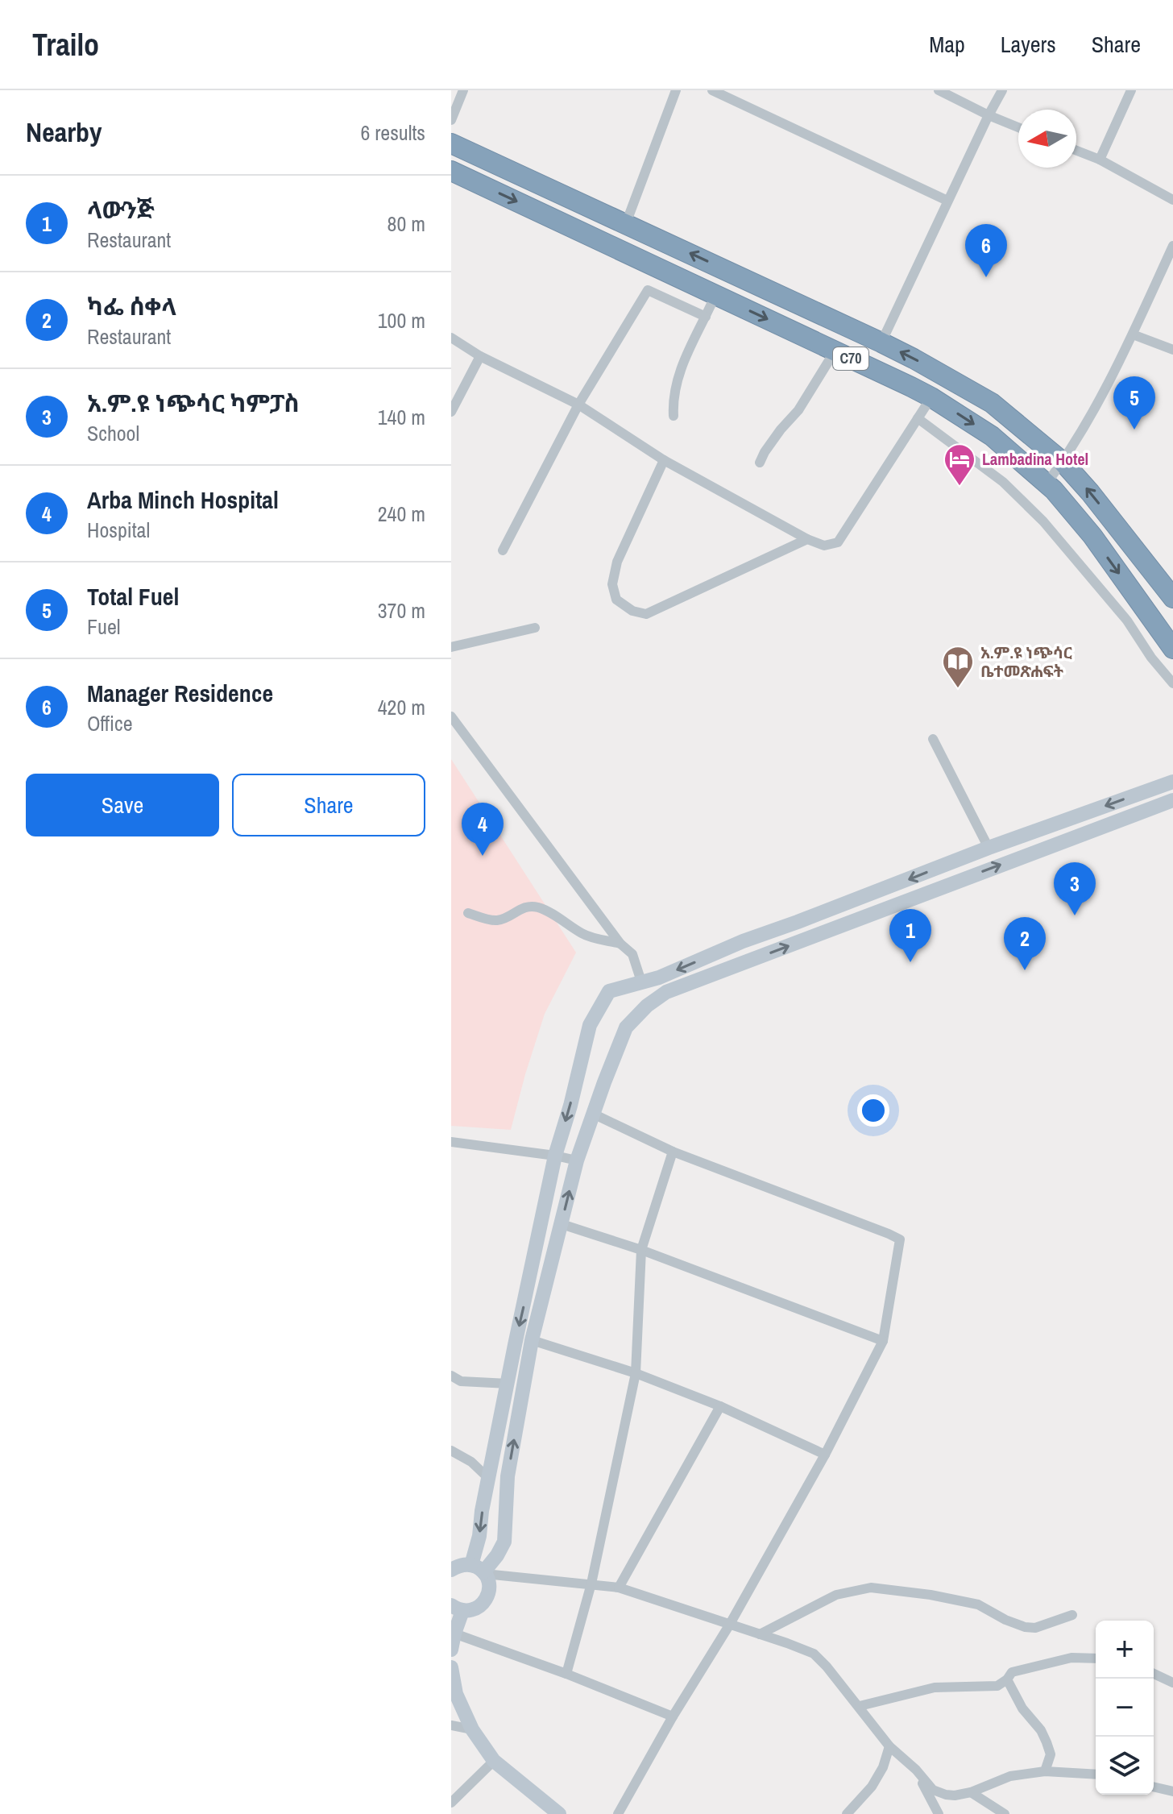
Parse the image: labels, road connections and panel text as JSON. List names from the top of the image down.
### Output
{
  "streets": {
    "highway": ["C70"]
  },
  "places": {
    "hotel": ["Lambadina Hotel"],
    "library": ["አ.ም.ዩ ነጭሳር ቤተመጽሐፍት"]
  },
  "north": "left",
  "page": {
    "header": "Trailo",
    "nav": ["Map", "Layers", "Share"],
    "heading": ["Nearby", "6 results"],
    "list": [
      {
        "mark": "1",
        "name": "ላውንጅ",
        "note": "Restaurant",
        "value": "80 m"
      },
      {
        "mark": "2",
        "name": "ካፌ ሰቀላ",
        "note": "Restaurant",
        "value": "100 m"
      },
      {
        "mark": "3",
        "name": "አ.ም.ዩ ነጭሳር ካምፓስ",
        "note": "School",
        "value": "140 m"
      },
      {
        "mark": "4",
        "name": "Arba Minch Hospital",
        "note": "Hospital",
        "value": "240 m"
      },
      {
        "mark": "5",
        "name": "Total Fuel",
        "note": "Fuel",
        "value": "370 m"
      },
      {
        "mark": "6",
        "name": "Manager Residence",
        "note": "Office",
        "value": "420 m"
      }
    ],
    "pins": [
      "6",
      "5",
      "4",
      "3",
      "1",
      "2"
    ],
    "buttons": ["Save", "Share"],
    "map_buttons": ["+", "−"]
  }
}
